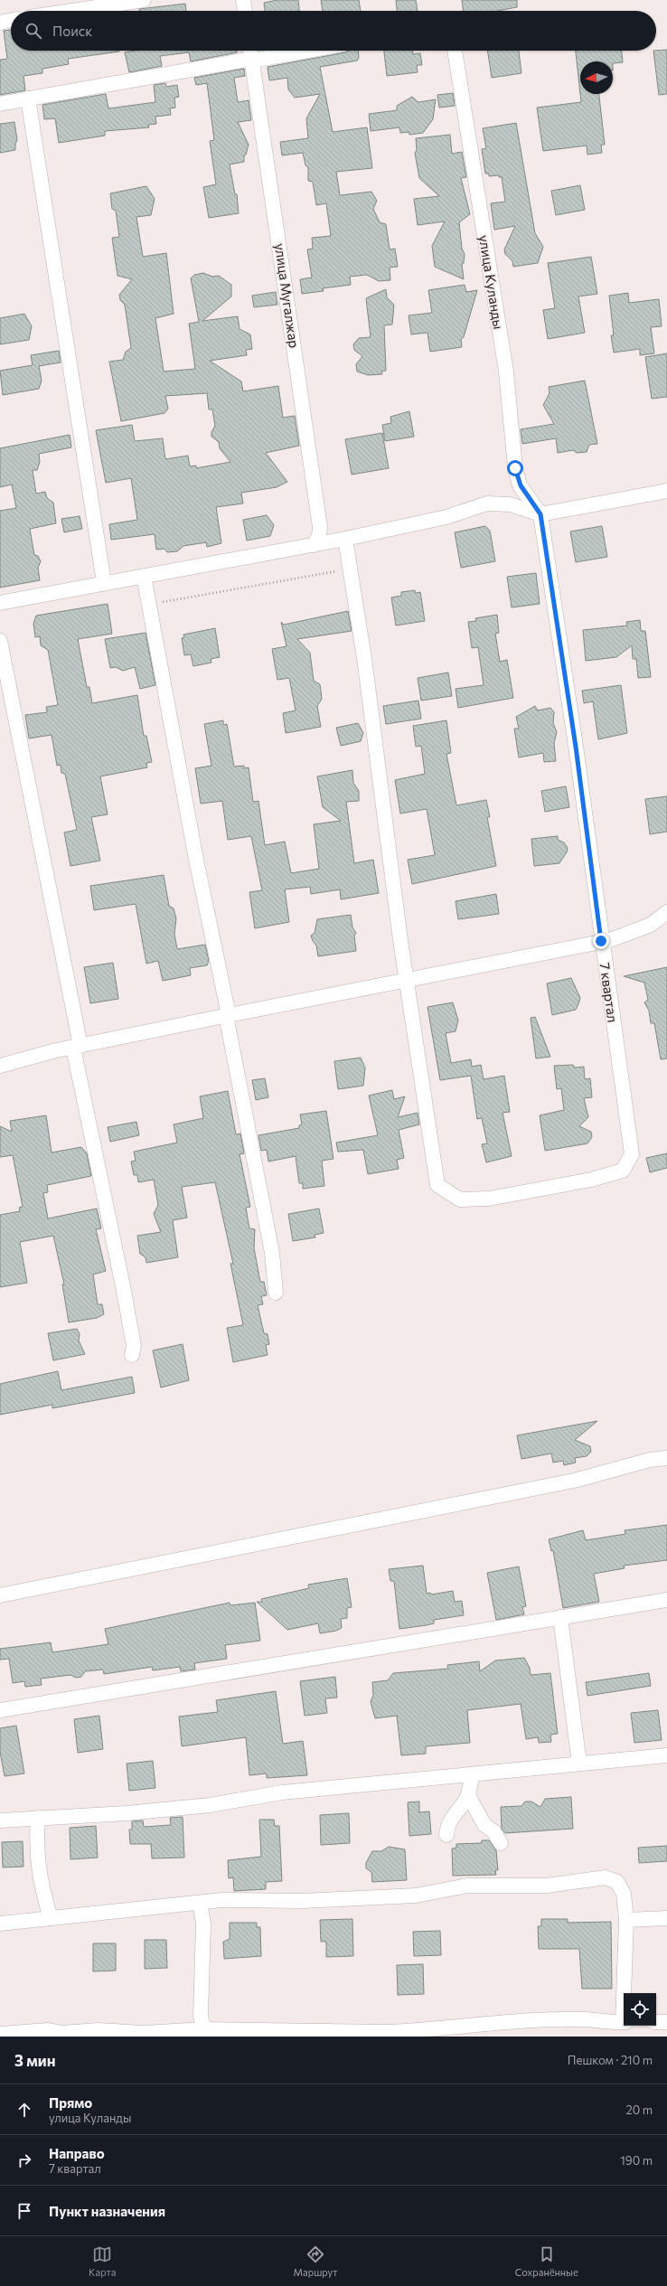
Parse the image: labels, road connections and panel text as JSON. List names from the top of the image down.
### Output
{
  "streets": {
    "street": ["улица Куланды", "улица Мугалжар", "7 квартал"]
  },
  "crossings": [
    ["улица Куланды", "7 квартал"]
  ],
  "north": "left",
  "page": {
    "search": "Поиск",
    "heading": ["3 мин", "Пешком · 210 m"],
    "list": [
      ["Прямо", "улица Куланды", "20 m"],
      ["Направо", "7 квартал", "190 m"],
      "Пункт назначения"
    ],
    "nav": ["Карта", "Маршрут", "Сохранённые"]
  }
}
